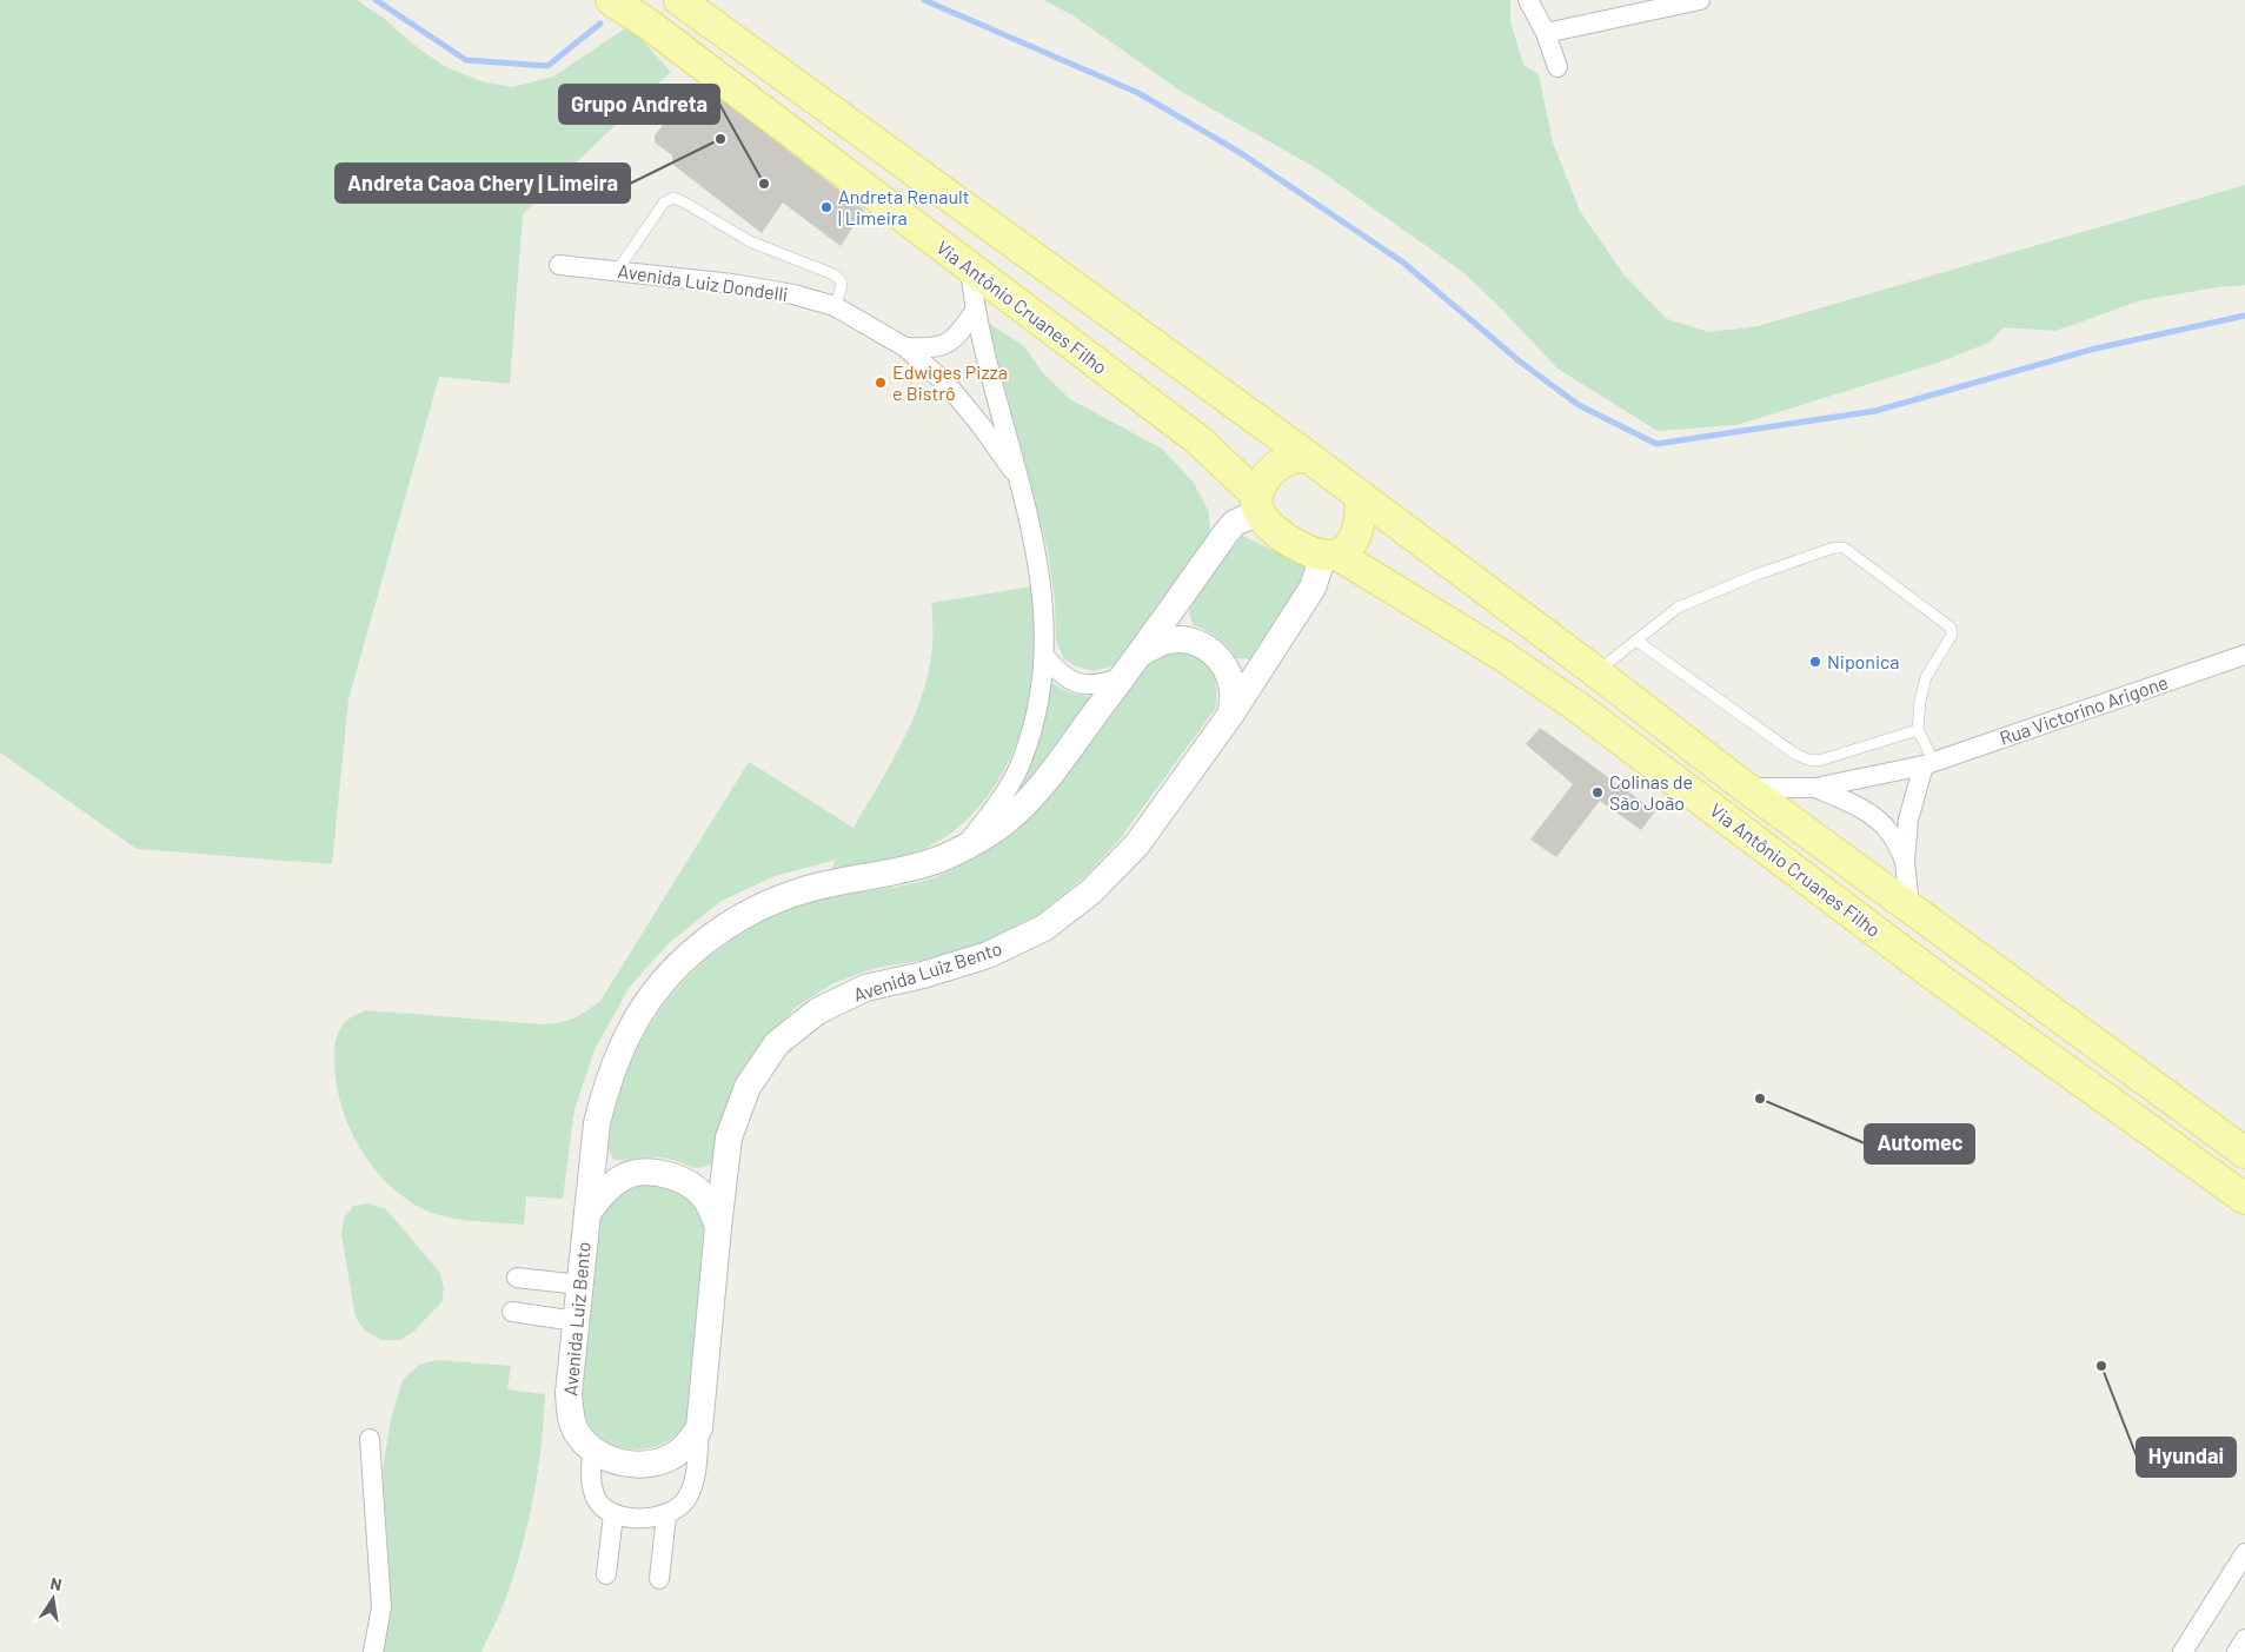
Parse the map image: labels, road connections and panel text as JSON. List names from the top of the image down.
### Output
{
  "streets": {
    "main road": ["Via Antônio Cruanes Filho"],
    "street": ["Avenida Luiz Dondelli", "Rua Victorino Arigone", "Avenida Luiz Bento"]
  },
  "crossings": [
    ["Avenida Luiz Dondelli", "Via Antônio Cruanes Filho"],
    ["Avenida Luiz Dondelli", "Avenida Luiz Bento"],
    ["Via Antônio Cruanes Filho", "Rua Victorino Arigone"],
    ["Via Antônio Cruanes Filho", "Avenida Luiz Bento"]
  ],
  "places": [
    "Andreta Caoa Chery | Limeira",
    "Grupo Andreta",
    "Andreta Renault | Limeira",
    "Edwiges Pizza e Bistrô",
    "Niponica",
    "Colinas de São João",
    "Automec",
    "Hyundai"
  ],
  "north": "top"
}
